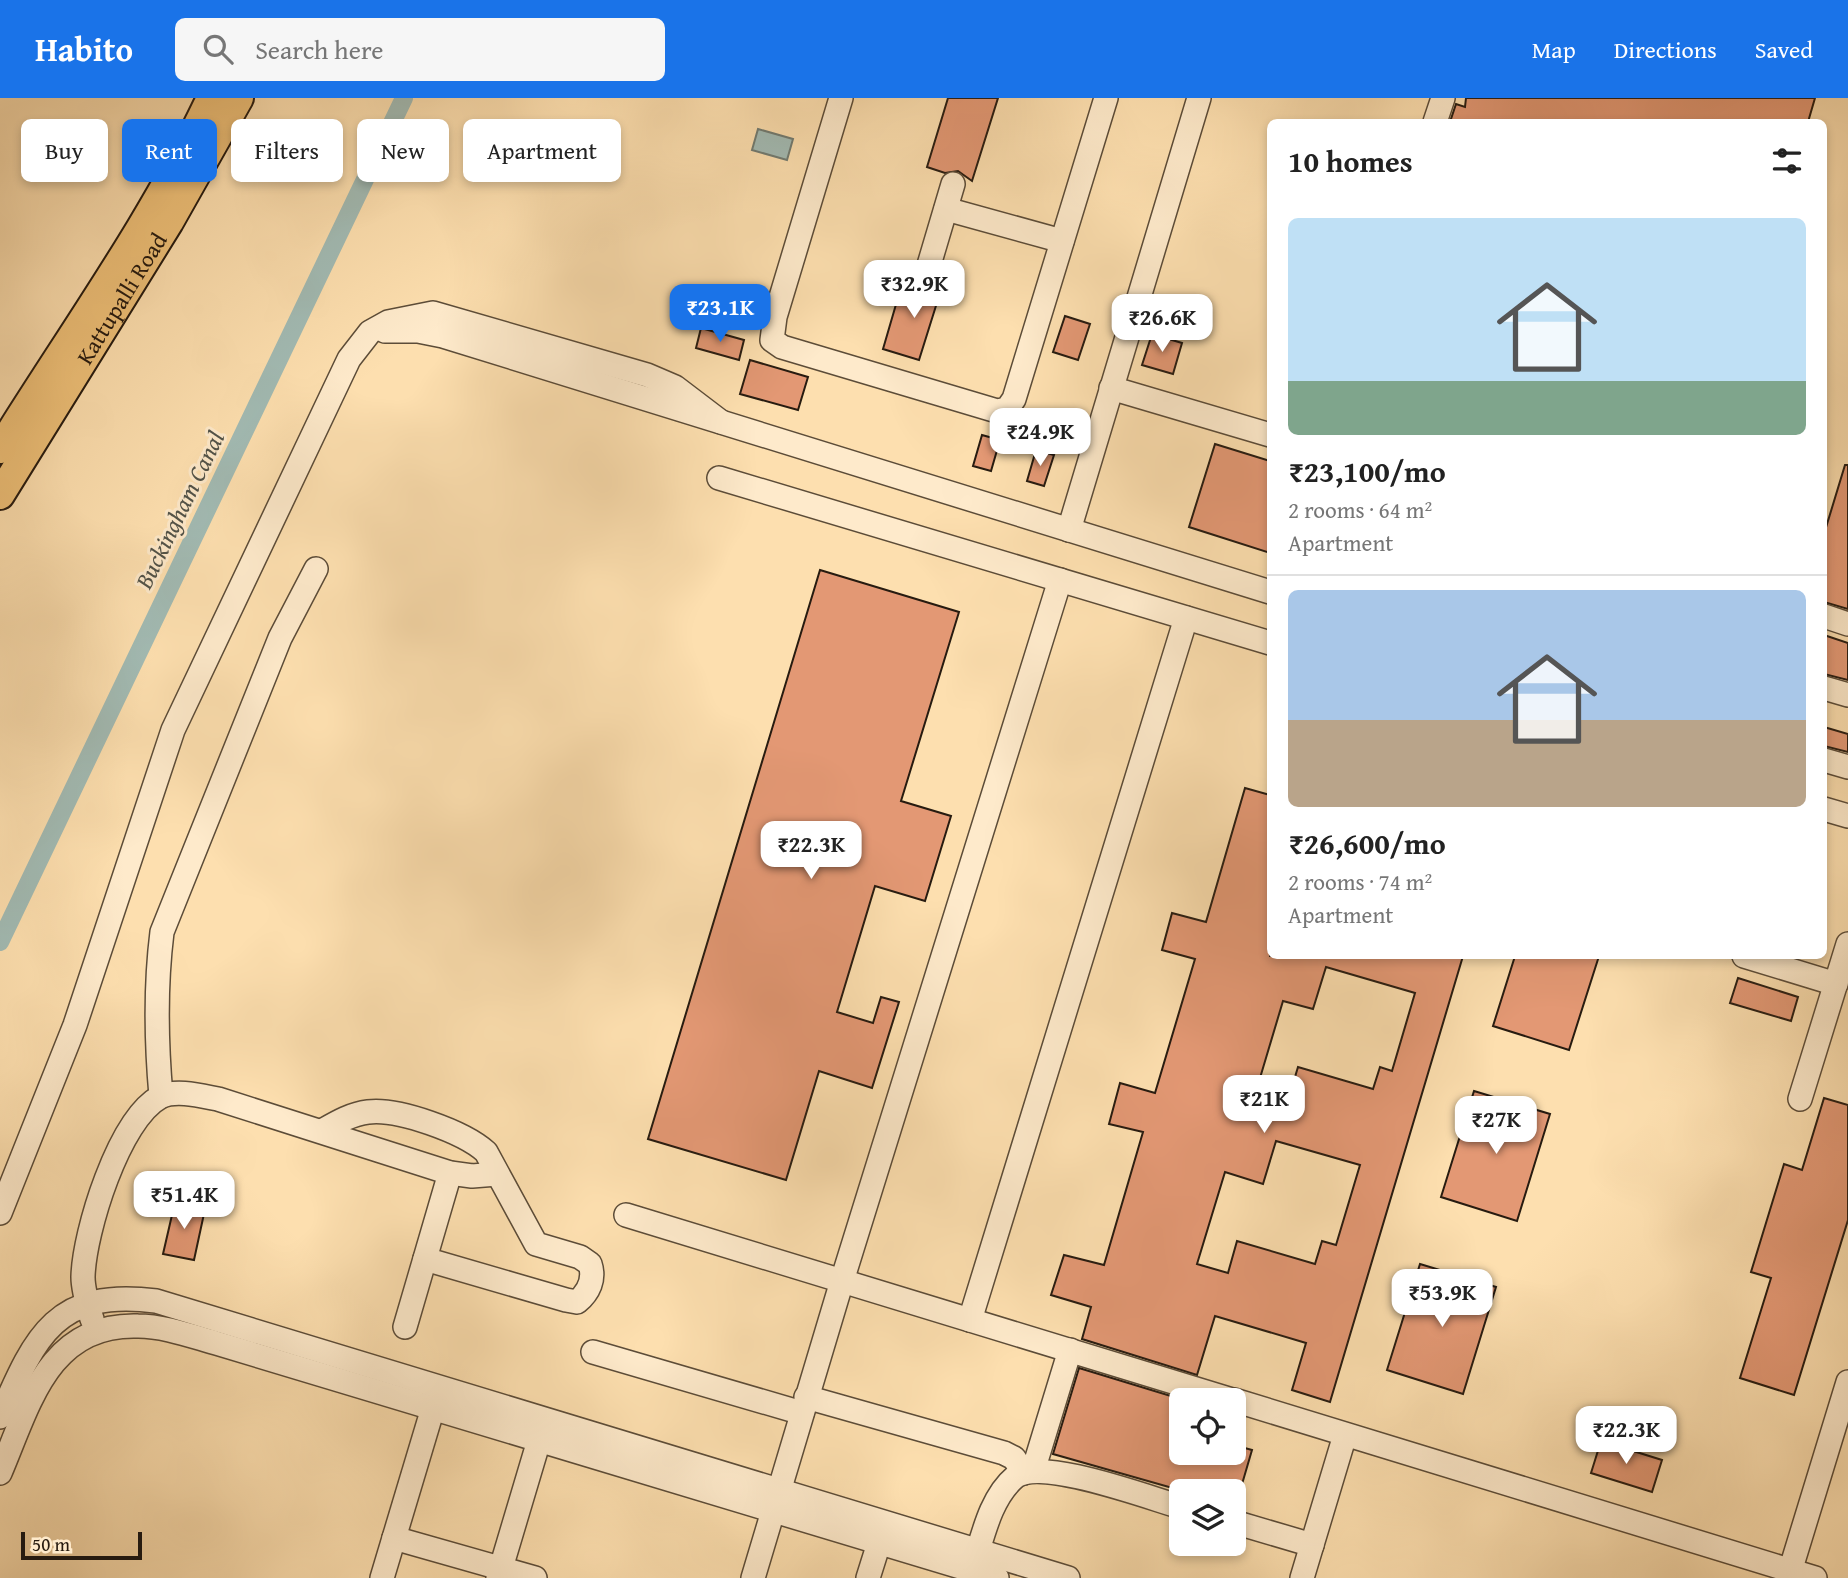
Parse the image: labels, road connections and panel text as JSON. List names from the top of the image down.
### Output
{
  "streets": {
    "main road": ["Kattupalli Road"]
  },
  "water": ["Buckingham Canal"],
  "scale_bar": "50 m",
  "page": {
    "header": "Habito",
    "search": "Search here",
    "nav": ["Map", "Directions", "Saved"],
    "chip": [
      "Buy",
      "Rent",
      "Filters",
      "New",
      "Apartment"
    ],
    "heading": "10 homes",
    "list": [
      {
        "name": "₹23,100/mo",
        "note": "2 rooms · 64 m² · Apartment"
      },
      {
        "name": "₹26,600/mo",
        "note": "2 rooms · 74 m² · Apartment"
      }
    ],
    "price": [
      "₹32.9K",
      "₹23.1K",
      "₹26.6K",
      "₹24.9K",
      "₹22.3K",
      "₹21K",
      "₹27K",
      "₹51.4K",
      "₹53.9K",
      "₹22.3K"
    ],
    "scale": "50 m"
  }
}
